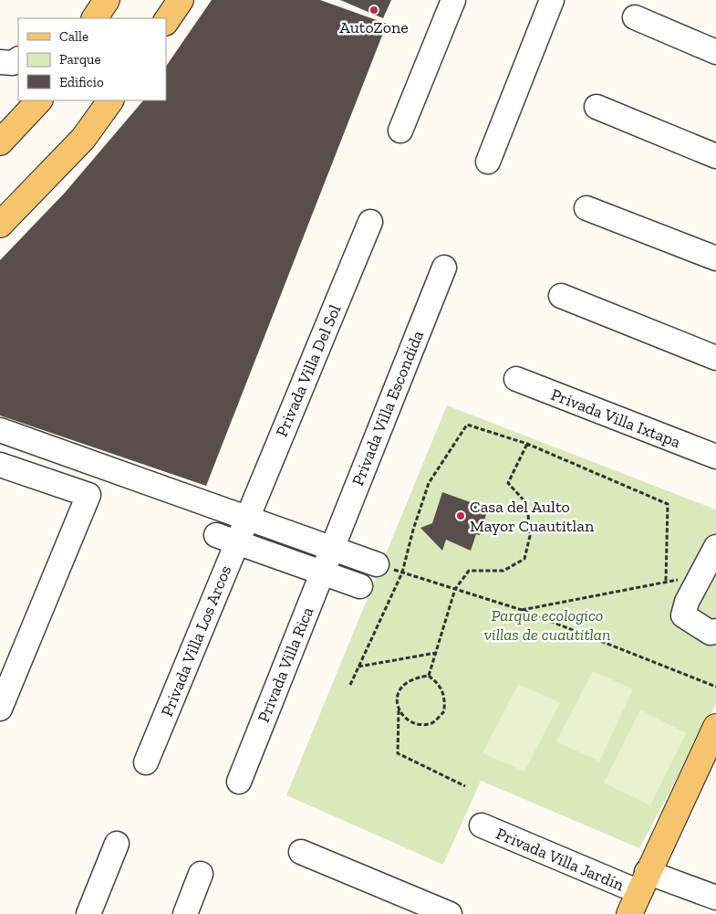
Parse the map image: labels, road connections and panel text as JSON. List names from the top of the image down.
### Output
{
  "streets": {
    "street": [
      "Privada Villa Del Sol",
      "Privada Villa Escondida",
      "Privada Villa Ixtapa",
      "Privada Villa Los Arcos",
      "Privada Villa Rica",
      "Privada Villa Jardín"
    ]
  },
  "crossings": [
    ["Privada Villa Del Sol", "Privada Villa Los Arcos"],
    ["Privada Villa Escondida", "Privada Villa Rica"]
  ],
  "parks": ["Parque ecologico villas de cuautitlan"],
  "places": ["AutoZone", "Casa del Aulto Mayor Cuautitlan"],
  "legend": ["Calle", "Parque", "Edificio"]
}
